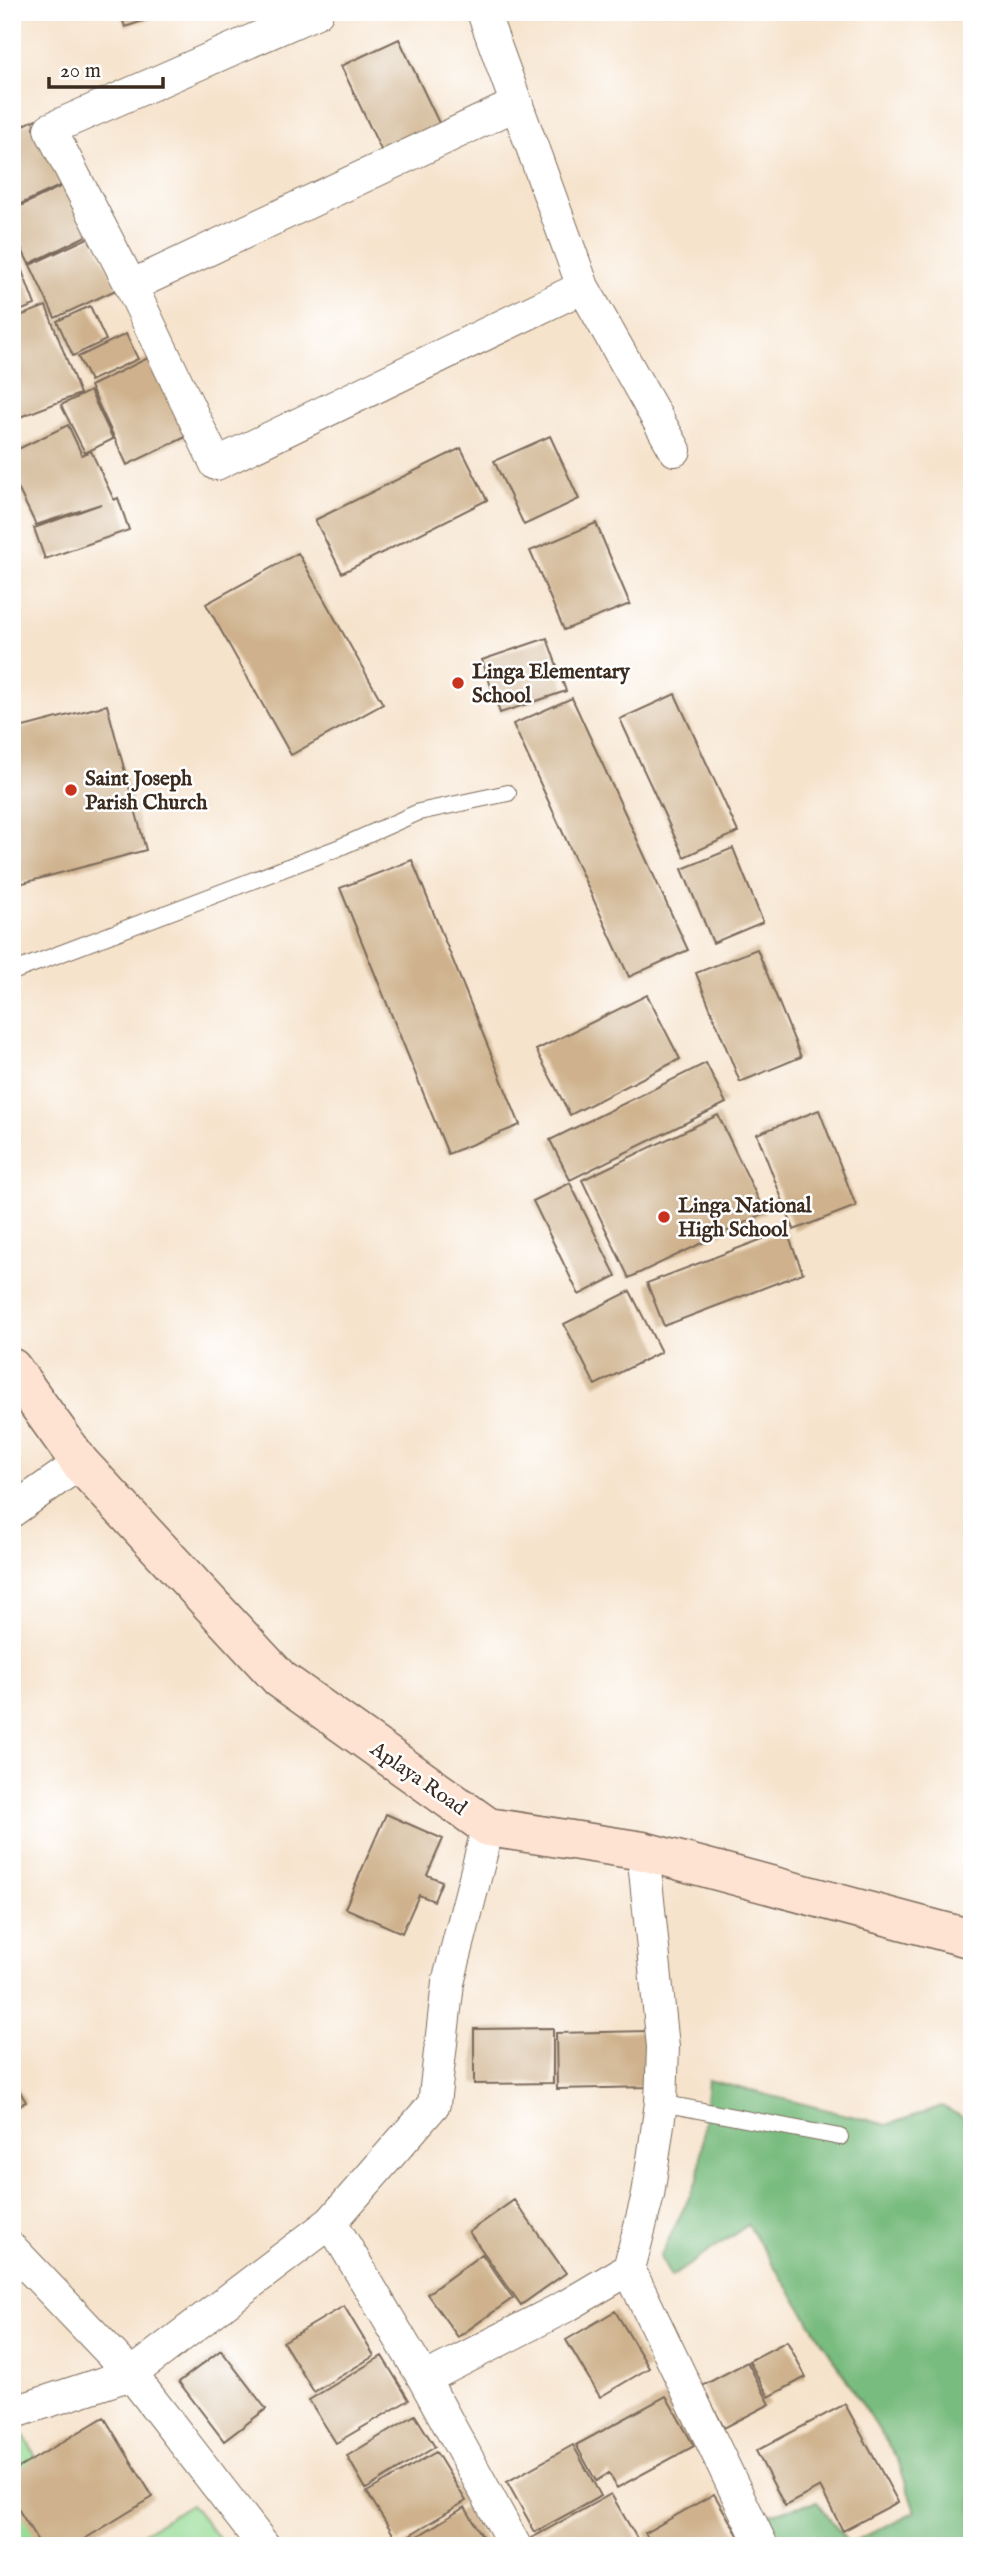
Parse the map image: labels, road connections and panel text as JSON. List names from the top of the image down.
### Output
{
  "streets": {
    "street": ["Aplaya Road"]
  },
  "places": ["Linga Elementary School", "Saint Joseph Parish Church", "Linga National High School"],
  "scale_bar": "20 m"
}
